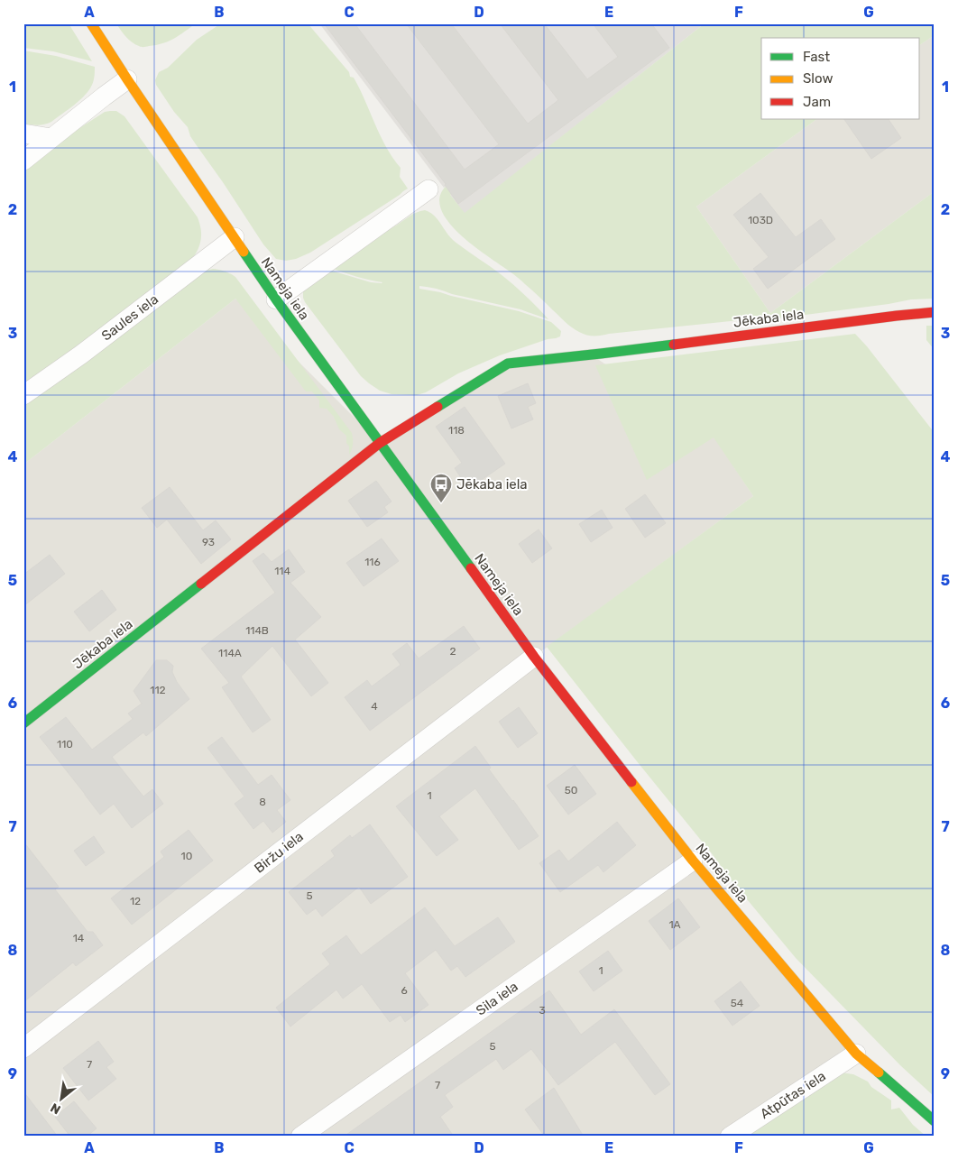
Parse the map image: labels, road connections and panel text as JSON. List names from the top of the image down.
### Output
{
  "streets": {
    "street": [
      "Nameja iela",
      "Saules iela",
      "Jēkaba iela",
      "Biržu iela",
      "Sila iela",
      "Atpūtas iela"
    ]
  },
  "crossings": [
    ["Nameja iela", "Saules iela"],
    ["Nameja iela", "Jēkaba iela"],
    ["Nameja iela", "Biržu iela"],
    ["Nameja iela", "Sila iela"],
    ["Nameja iela", "Atpūtas iela"]
  ],
  "places": {
    "bus stop": ["Jēkaba iela"]
  },
  "house_numbers": [
    "103D",
    "118",
    "93",
    "116",
    "114",
    "114B",
    "2",
    "114A",
    "112",
    "4",
    "110",
    "50",
    "1",
    "8",
    "10",
    "5",
    "12",
    "1A",
    "14",
    "1",
    "6",
    "54",
    "3",
    "5",
    "7",
    "7"
  ],
  "legend": ["Fast", "Slow", "Jam"],
  "north": "bottom left",
  "grid": {
    "columns": [
      "A",
      "B",
      "C",
      "D",
      "E",
      "F",
      "G"
    ],
    "rows": [
      "1",
      "2",
      "3",
      "4",
      "5",
      "6",
      "7",
      "8",
      "9"
    ]
  }
}
